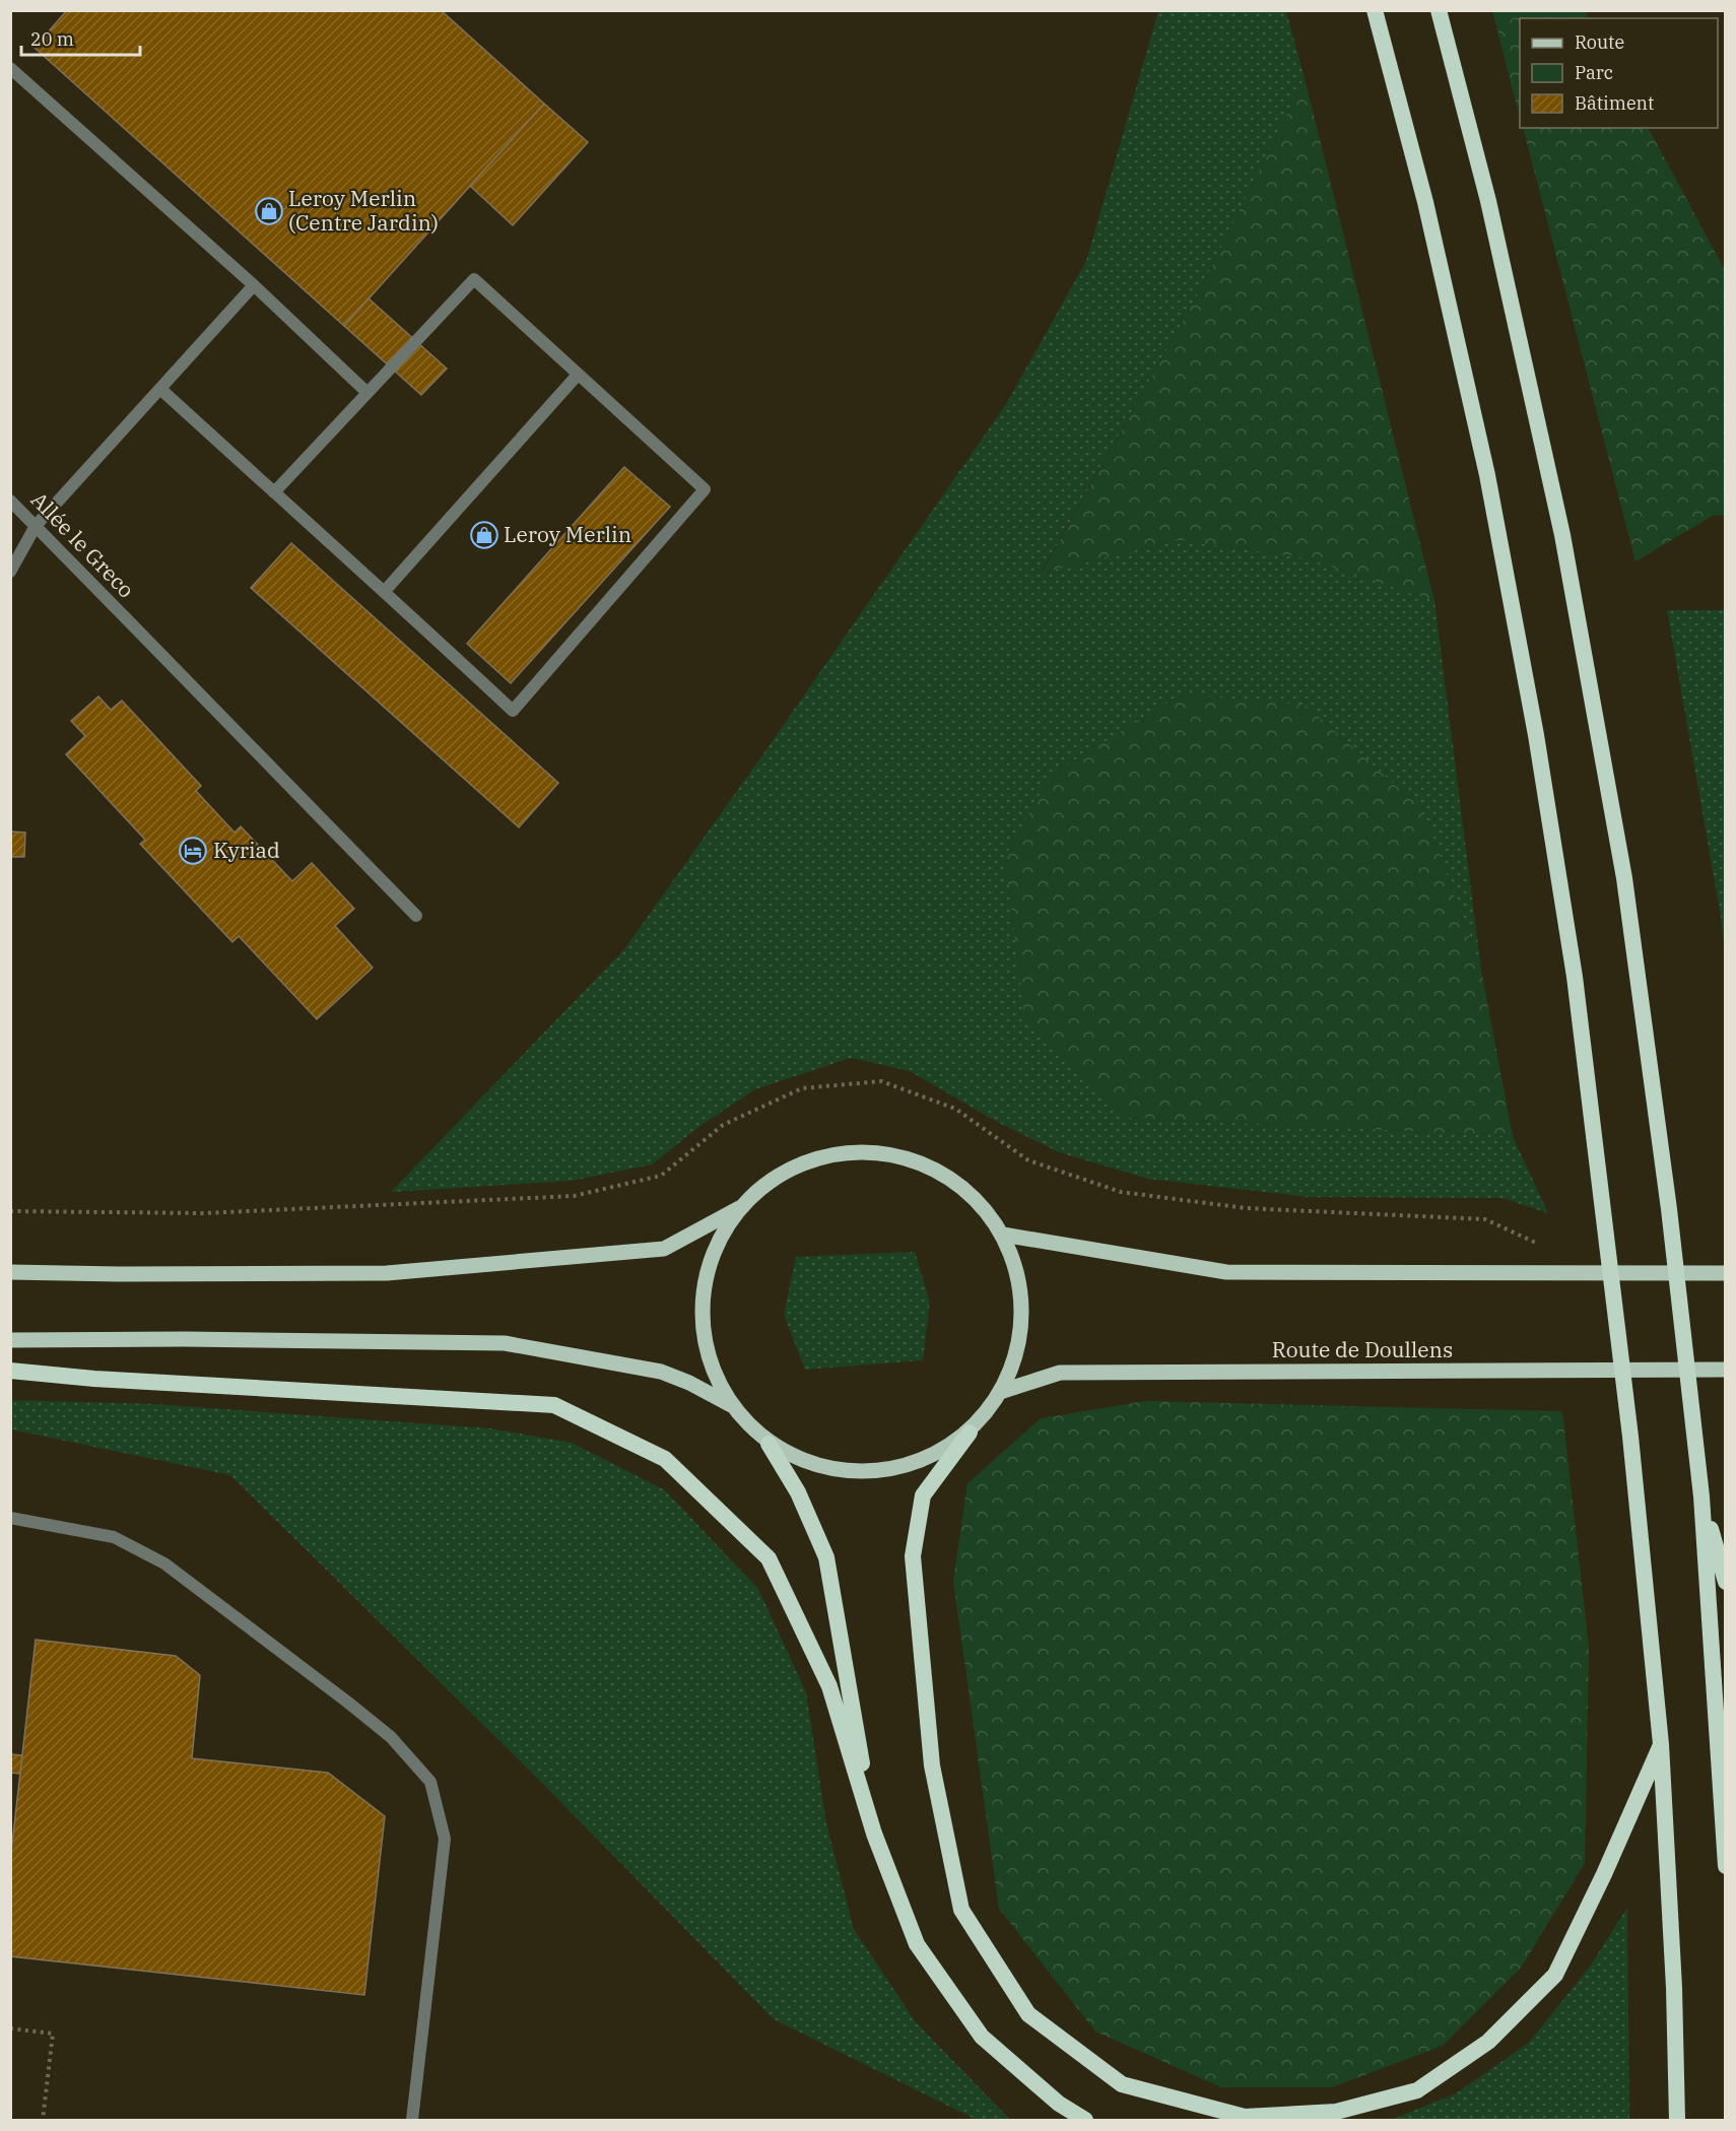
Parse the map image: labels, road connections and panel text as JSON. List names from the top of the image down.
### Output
{
  "streets": {
    "main road": ["Route de Doullens"],
    "street": ["Allée le Greco"]
  },
  "places": {
    "shop": ["Leroy Merlin (Centre Jardin)", "Leroy Merlin"],
    "hotel": ["Kyriad"]
  },
  "legend": ["Route", "Parc", "Bâtiment"],
  "scale_bar": "20 m"
}
